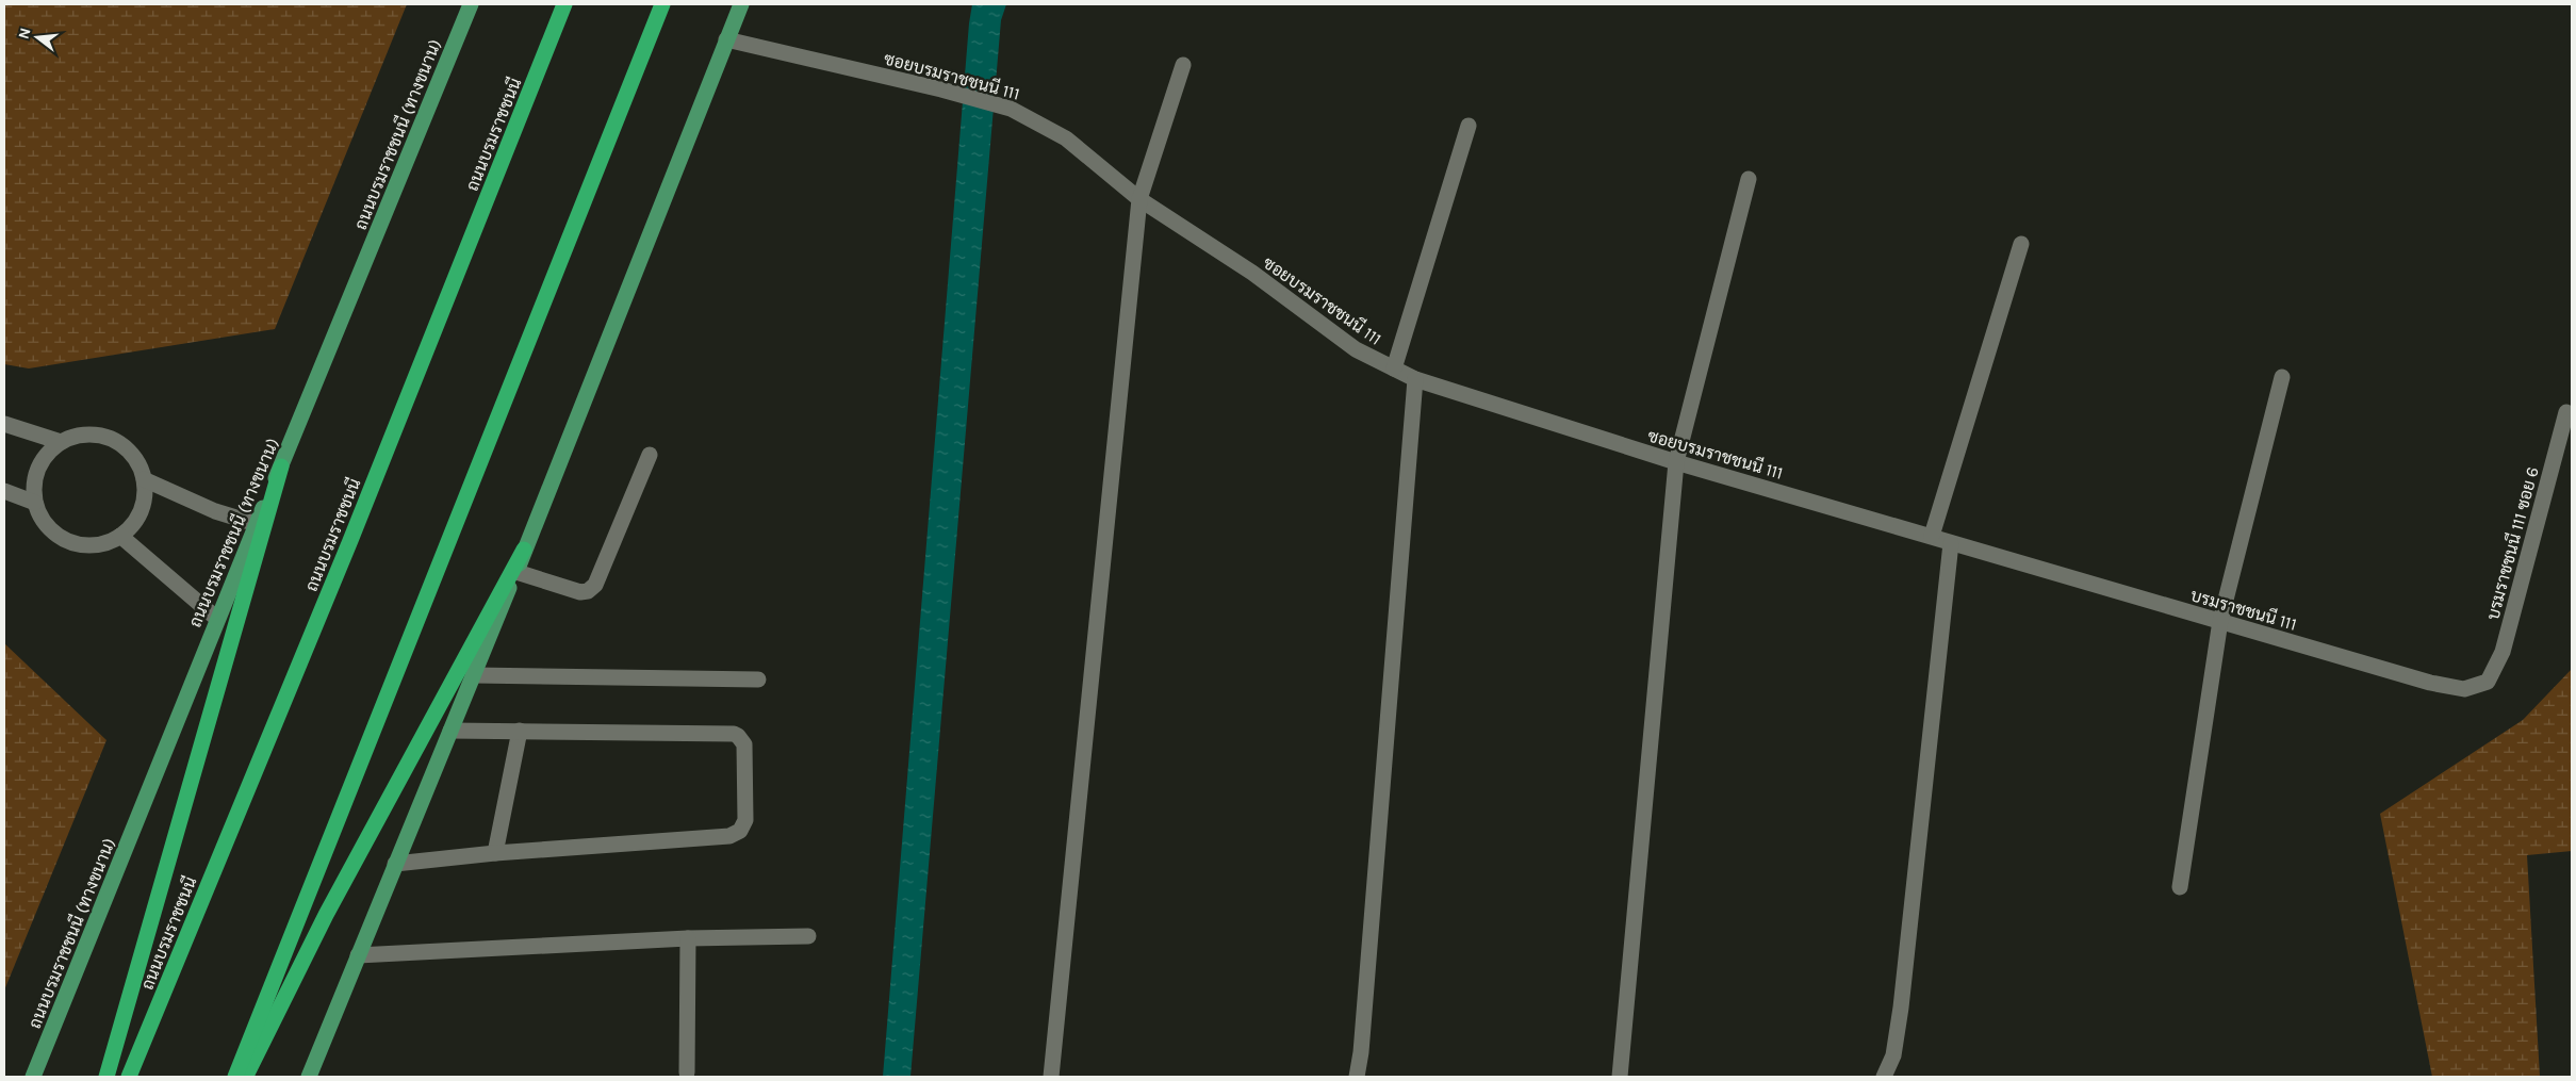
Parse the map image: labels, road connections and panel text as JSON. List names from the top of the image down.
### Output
{
  "streets": {
    "highway": ["ถนนบรมราชชนนี"],
    "main road": ["ถนนบรมราชชนนี (ทางขนาน)"],
    "street": ["ซอยบรมราชชนนี 111", "บรมราชชนนี 111 ซอย 6", "บรมราชชนนี 111"]
  },
  "crossings": [
    ["ซอยบรมราชชนนี 111", "บรมราชชนนี 111"],
    ["บรมราชชนนี 111 ซอย 6", "บรมราชชนนี 111"]
  ],
  "north": "left"
}
